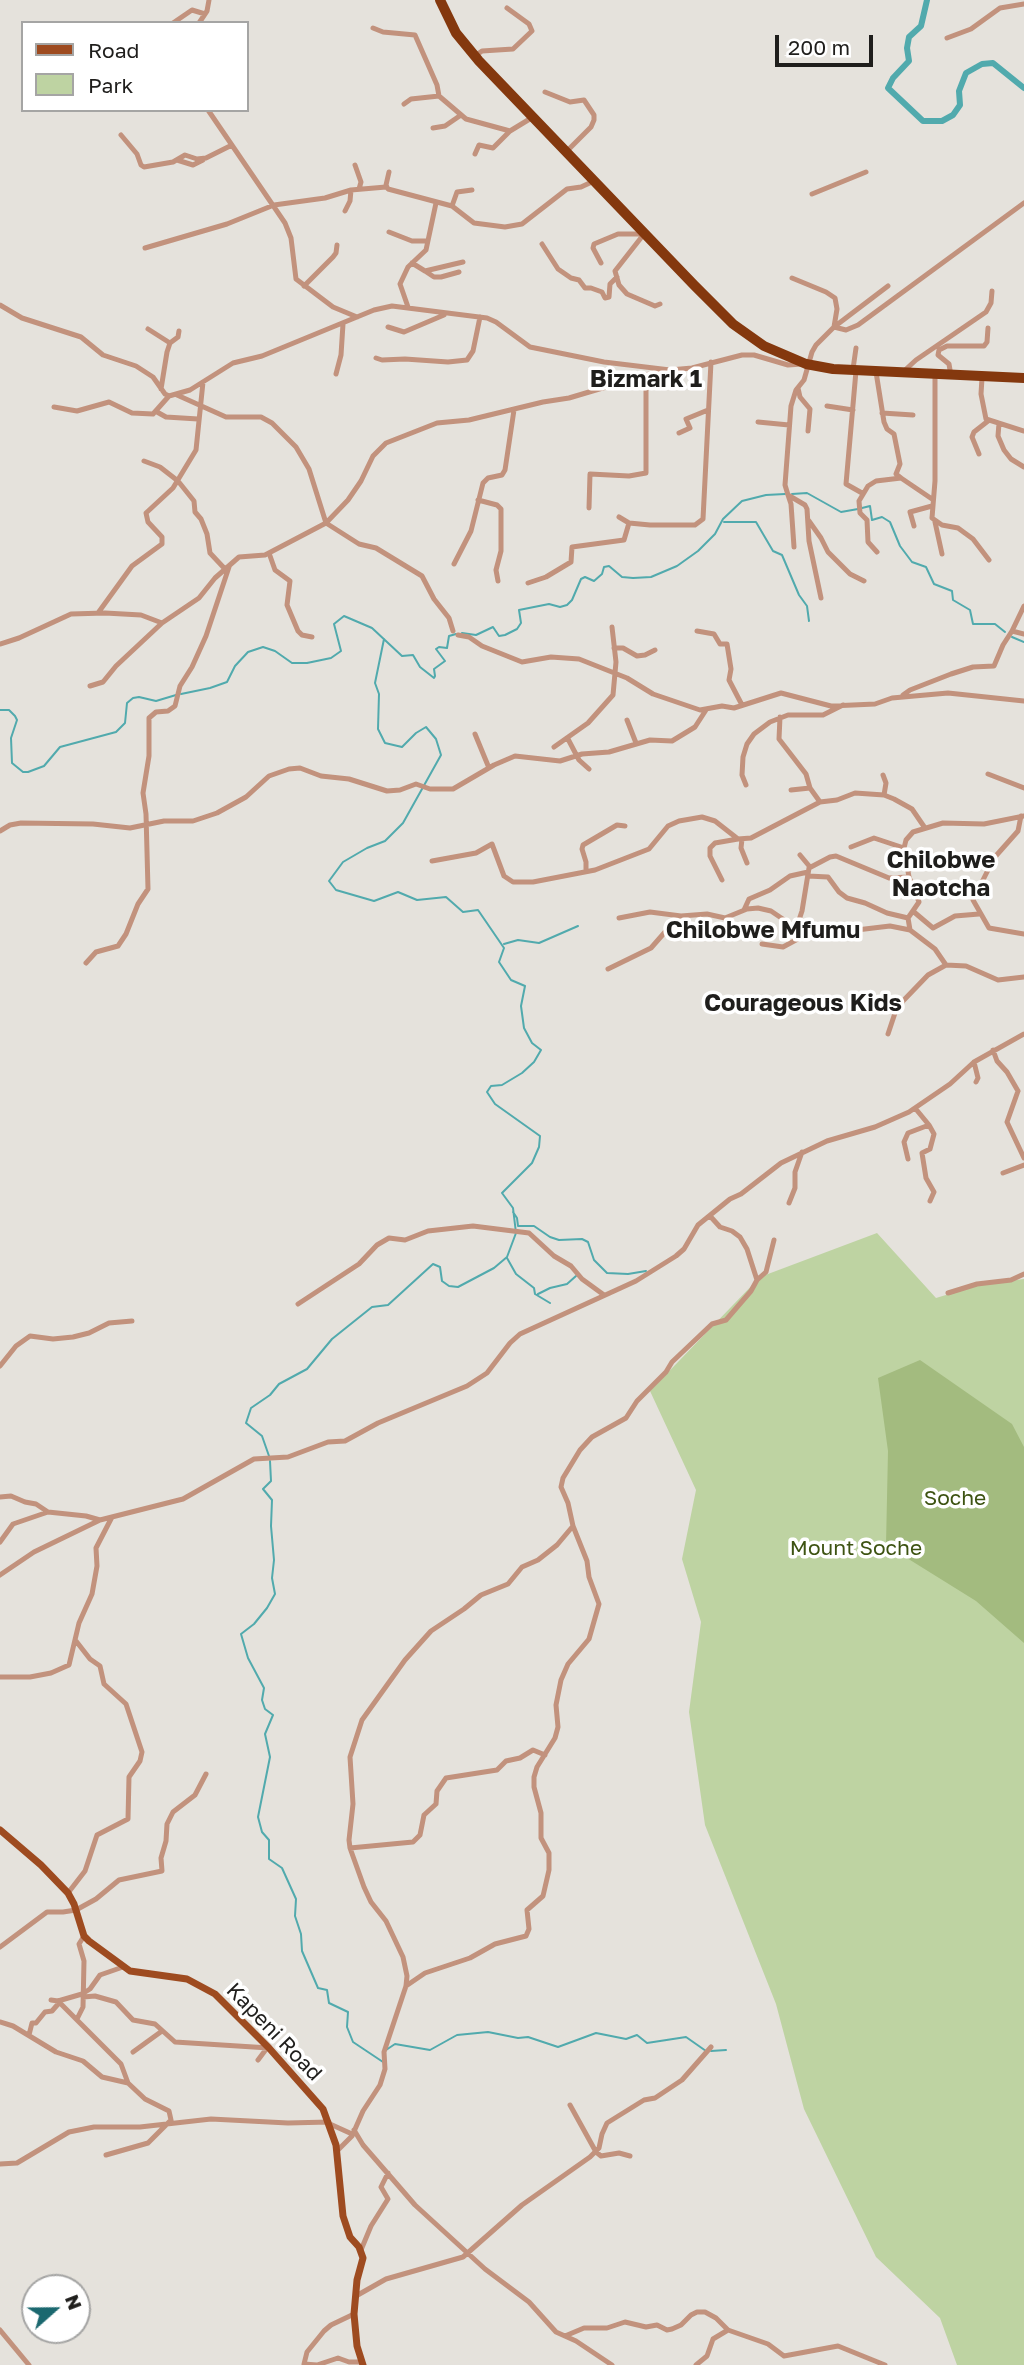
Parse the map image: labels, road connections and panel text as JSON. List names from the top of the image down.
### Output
{
  "streets": {
    "main road": ["Kapeni Road"]
  },
  "districts": [
    "Bizmark 1",
    "Chilobwe Naotcha",
    "Chilobwe Mfumu",
    "Courageous Kids"
  ],
  "parks": ["Soche", "Mount Soche"],
  "legend": ["Road", "Park"],
  "scale_bar": "200 m",
  "north": "right"
}
